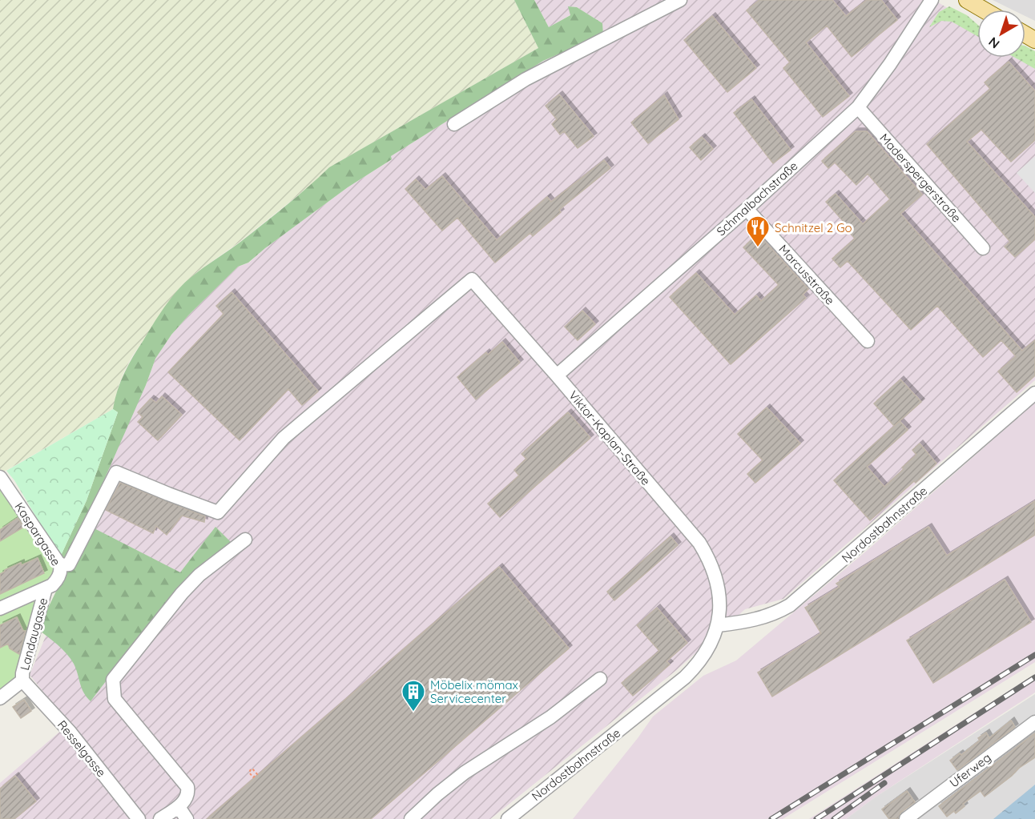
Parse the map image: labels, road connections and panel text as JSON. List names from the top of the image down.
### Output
{
  "streets": {
    "street": [
      "Maderspergerstraße",
      "Schmalbachstraße",
      "Marcusstraße",
      "Viktor-Kaplan-Straße",
      "Nordostbahnstraße",
      "Kaspargasse",
      "Landaugasse",
      "Resselgasse",
      "Uferweg"
    ]
  },
  "crossings": [
    ["Maderspergerstraße", "Schmalbachstraße"],
    ["Schmalbachstraße", "Marcusstraße"],
    ["Schmalbachstraße", "Viktor-Kaplan-Straße"],
    ["Viktor-Kaplan-Straße", "Nordostbahnstraße"],
    ["Viktor-Kaplan-Straße", "Kaspargasse"],
    ["Kaspargasse", "Landaugasse"],
    ["Landaugasse", "Resselgasse"]
  ],
  "places": {
    "restaurant": ["Schnitzel 2 Go"],
    "building": ["Möbelix mömax Servicecenter"]
  },
  "north": "bottom left"
}
